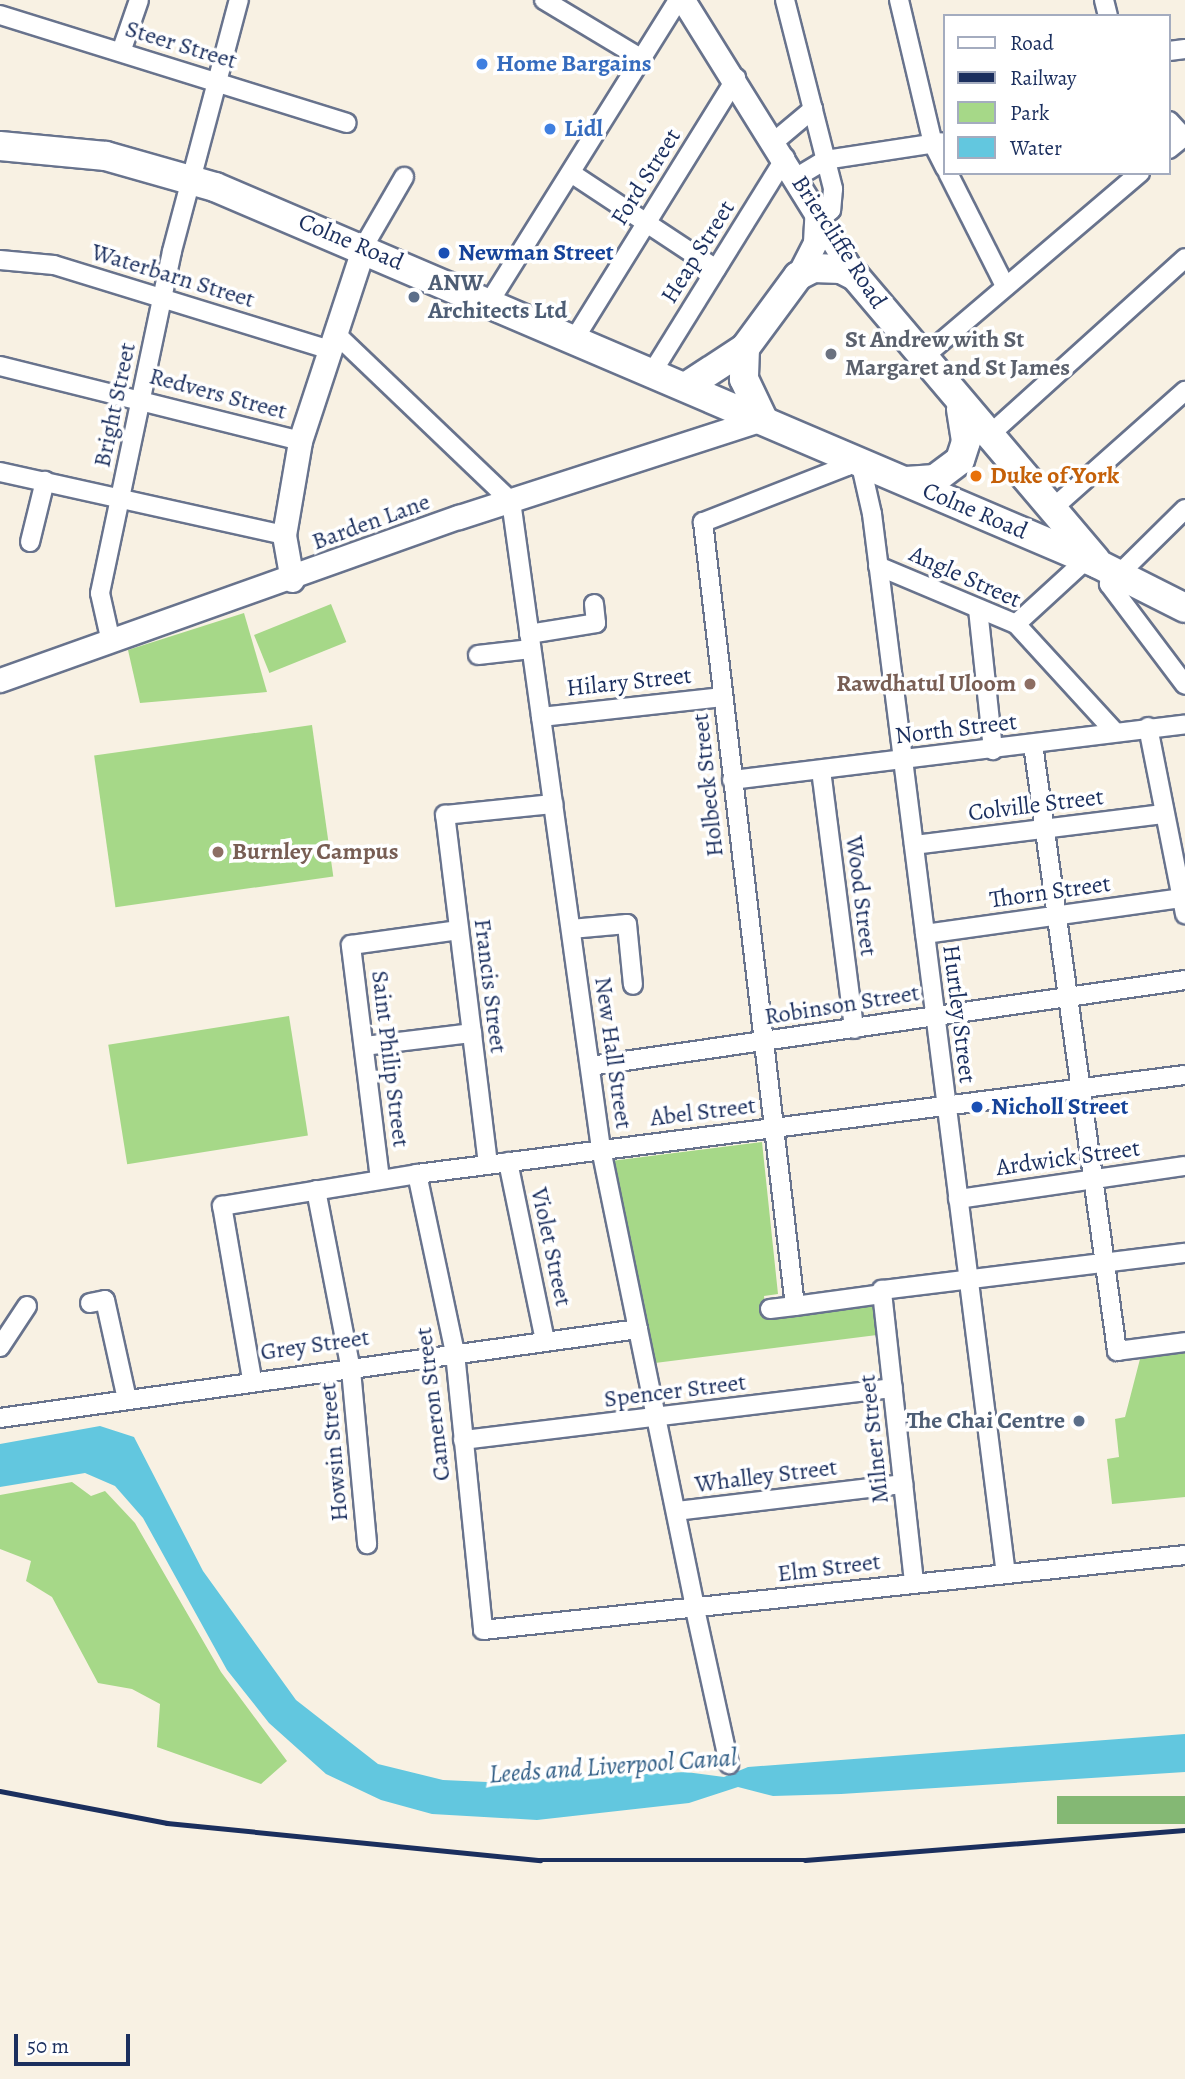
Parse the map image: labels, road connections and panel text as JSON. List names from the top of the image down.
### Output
{
  "streets": {
    "main road": ["Colne Road", "Briercliffe Road"],
    "street": [
      "Steer Street",
      "Ford Street",
      "Heap Street",
      "Waterbarn Street",
      "Redvers Street",
      "Bright Street",
      "Barden Lane",
      "Angle Street",
      "Hilary Street",
      "North Street",
      "Holbeck Street",
      "Colville Street",
      "Thorn Street",
      "Wood Street",
      "Francis Street",
      "Robinson Street",
      "Hurtley Street",
      "New Hall Street",
      "Saint Philip Street",
      "Abel Street",
      "Ardwick Street",
      "Violet Street",
      "Grey Street",
      "Spencer Street",
      "Cameron Street",
      "Milner Street",
      "Howsin Street",
      "Whalley Street",
      "Elm Street"
    ]
  },
  "crossings": [
    ["Steer Street", "Bright Street"],
    ["Ford Street", "Colne Road"],
    ["Ford Street", "Briercliffe Road"],
    ["Colne Road", "Briercliffe Road"],
    ["Colne Road", "Heap Street"],
    ["Colne Road", "Bright Street"],
    ["Colne Road", "Barden Lane"],
    ["Colne Road", "Holbeck Street"],
    ["Colne Road", "Hurtley Street"],
    ["Briercliffe Road", "Heap Street"],
    ["Waterbarn Street", "Bright Street"],
    ["Waterbarn Street", "Barden Lane"],
    ["Waterbarn Street", "New Hall Street"],
    ["Redvers Street", "Bright Street"],
    ["Bright Street", "Barden Lane"],
    ["Barden Lane", "New Hall Street"],
    ["Angle Street", "North Street"],
    ["Angle Street", "Hurtley Street"],
    ["Hilary Street", "Holbeck Street"],
    ["Hilary Street", "New Hall Street"],
    ["North Street", "Holbeck Street"],
    ["North Street", "Wood Street"],
    ["North Street", "Hurtley Street"],
    ["Holbeck Street", "Robinson Street"],
    ["Holbeck Street", "Hurtley Street"],
    ["Holbeck Street", "Abel Street"],
    ["Colville Street", "Hurtley Street"],
    ["Thorn Street", "Hurtley Street"],
    ["Wood Street", "Robinson Street"],
    ["Francis Street", "New Hall Street"],
    ["Francis Street", "Saint Philip Street"],
    ["Francis Street", "Abel Street"],
    ["Robinson Street", "Hurtley Street"],
    ["Robinson Street", "New Hall Street"],
    ["Hurtley Street", "Abel Street"],
    ["Hurtley Street", "Ardwick Street"],
    ["Hurtley Street", "Elm Street"],
    ["New Hall Street", "Abel Street"],
    ["New Hall Street", "Grey Street"],
    ["New Hall Street", "Spencer Street"],
    ["New Hall Street", "Whalley Street"],
    ["New Hall Street", "Elm Street"],
    ["Saint Philip Street", "Abel Street"],
    ["Abel Street", "Violet Street"],
    ["Abel Street", "Grey Street"],
    ["Abel Street", "Cameron Street"],
    ["Abel Street", "Howsin Street"],
    ["Violet Street", "Grey Street"],
    ["Grey Street", "Cameron Street"],
    ["Grey Street", "Howsin Street"],
    ["Spencer Street", "Cameron Street"],
    ["Spencer Street", "Milner Street"],
    ["Cameron Street", "Elm Street"],
    ["Milner Street", "Whalley Street"],
    ["Milner Street", "Elm Street"]
  ],
  "water": ["Leeds and Liverpool Canal"],
  "places": [
    "Home Bargains",
    "Lidl",
    "Newman Street",
    "ANW Architects Ltd",
    "St Andrew with St Margaret and St James",
    "Duke of York",
    "Rawdhatul Uloom",
    "Burnley Campus",
    "Nicholl Street",
    "The Chai Centre"
  ],
  "legend": [
    "Road",
    "Railway",
    "Park",
    "Water"
  ],
  "scale_bar": "50 m"
}
